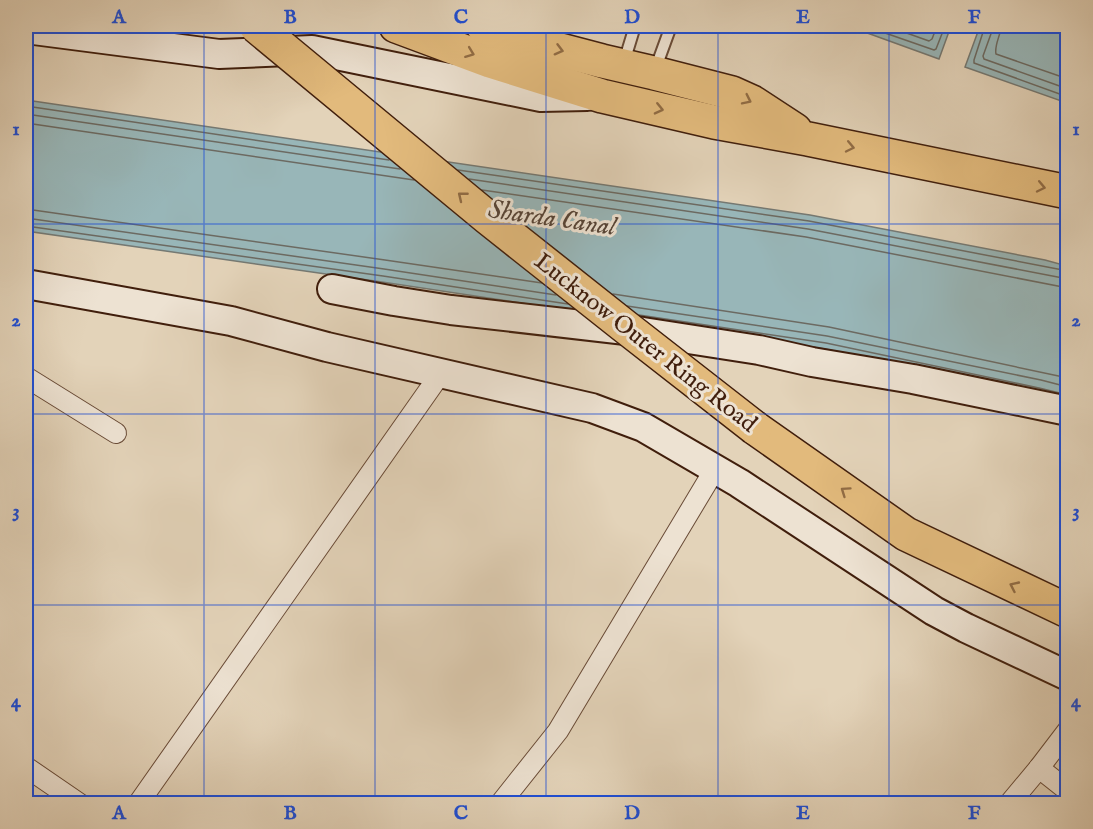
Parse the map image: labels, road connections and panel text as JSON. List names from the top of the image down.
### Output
{
  "streets": {
    "highway": ["Lucknow Outer Ring Road"]
  },
  "water": ["Sharda Canal"],
  "grid": {
    "columns": [
      "A",
      "B",
      "C",
      "D",
      "E",
      "F"
    ],
    "rows": [
      "1",
      "2",
      "3",
      "4"
    ]
  }
}
